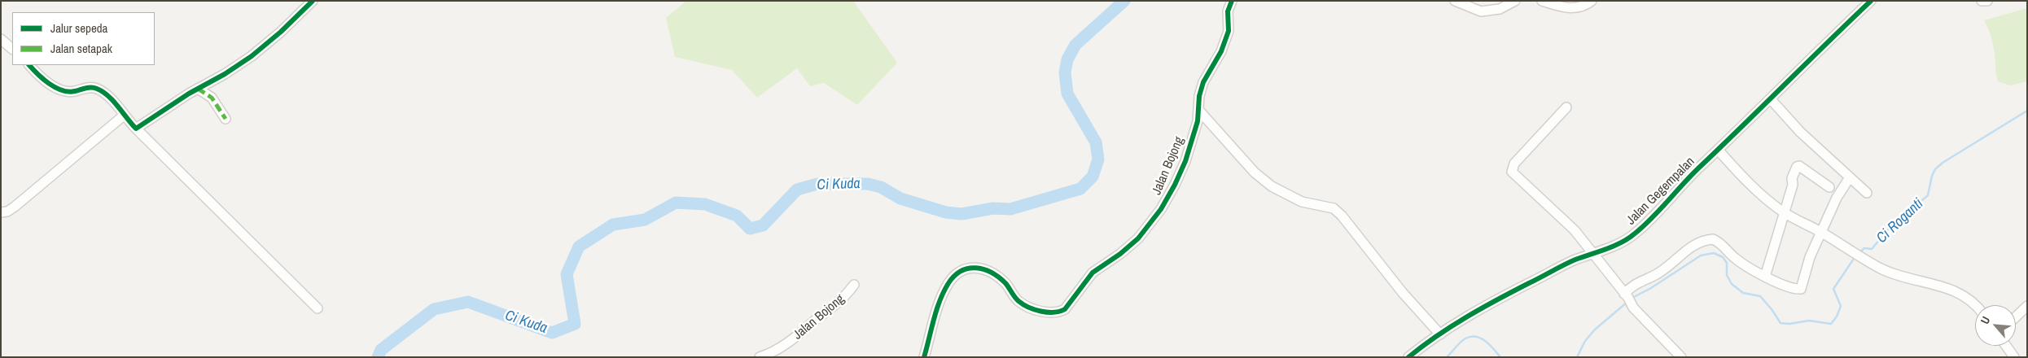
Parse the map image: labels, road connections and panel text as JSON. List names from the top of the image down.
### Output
{
  "streets": {
    "street": ["Jalan Bojong", "Jalan Gegempalan"]
  },
  "water": ["Ci Kuda", "Ci Roganti"],
  "legend": ["Jalur sepeda", "Jalan setapak"],
  "north": "top left"
}
